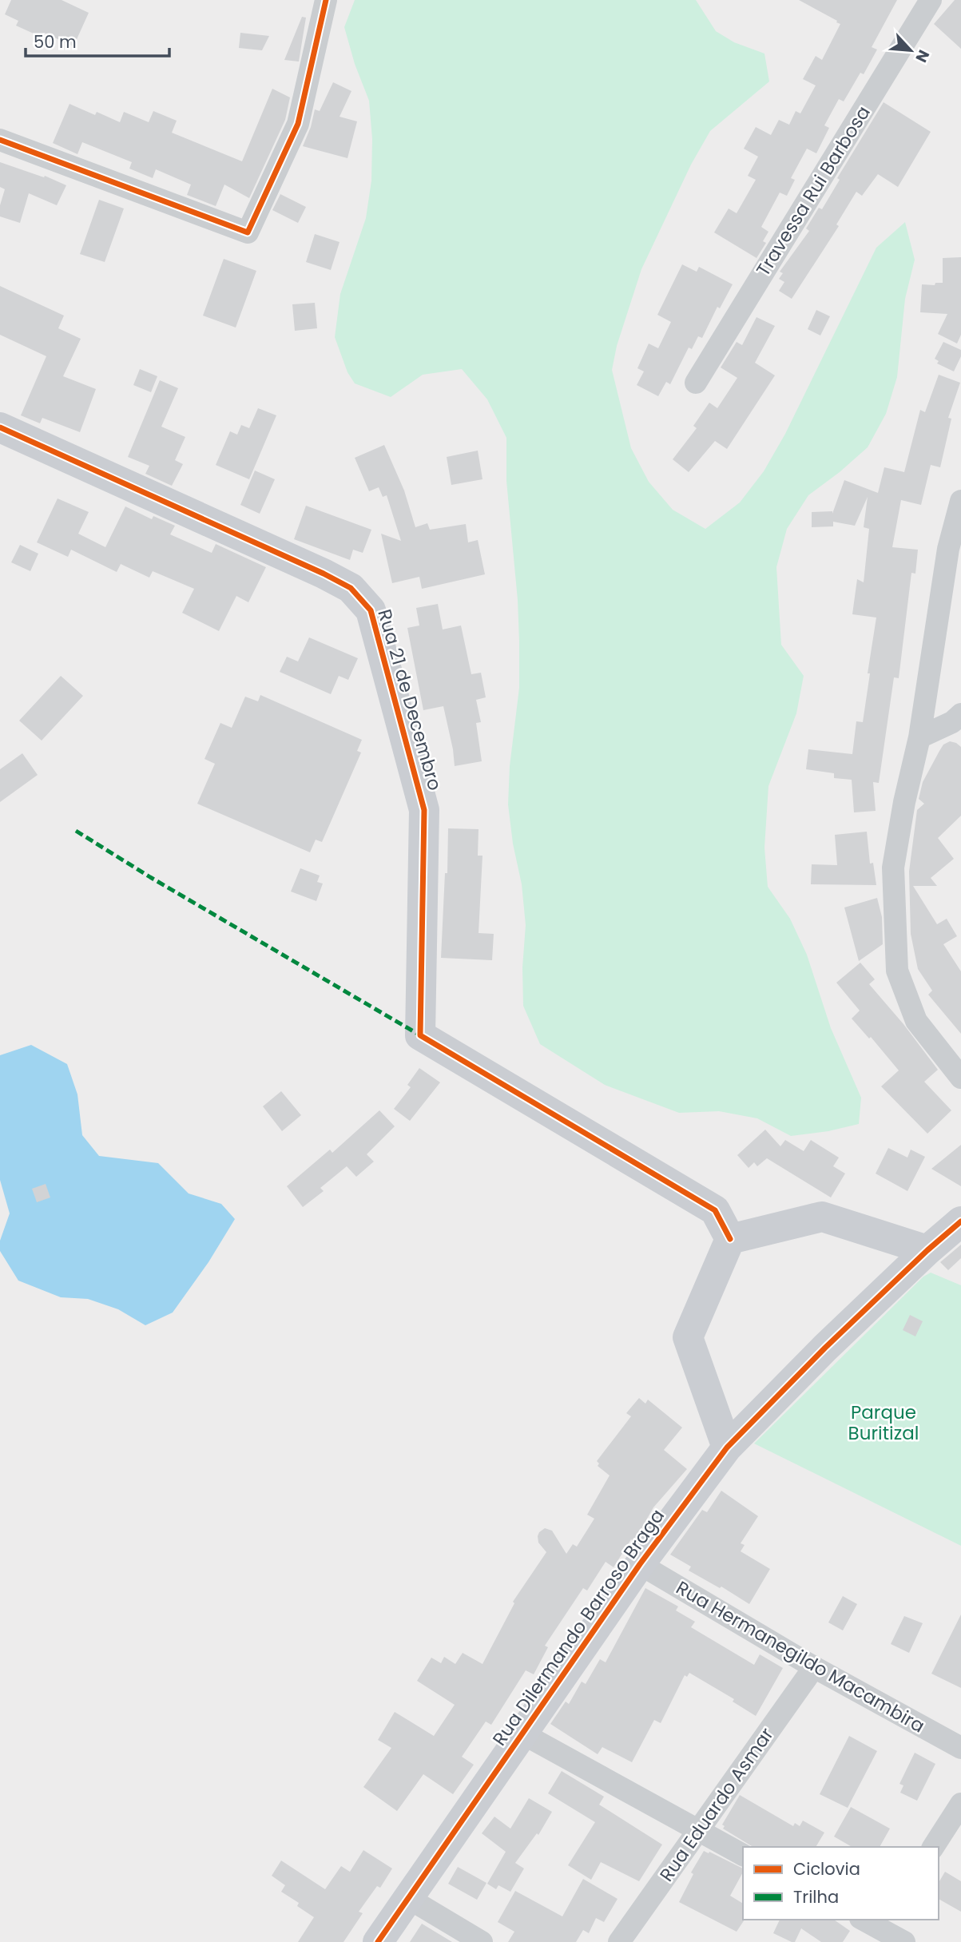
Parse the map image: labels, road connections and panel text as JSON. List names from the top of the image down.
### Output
{
  "streets": {
    "street": [
      "Travessa Rui Barbosa",
      "Rua 21 de Decembro",
      "Rua Dilermando Barroso Braga",
      "Rua Hermanegildo Macambira",
      "Rua Eduardo Asmar"
    ]
  },
  "crossings": [
    ["Rua Dilermando Barroso Braga", "Rua Hermanegildo Macambira"],
    ["Rua Hermanegildo Macambira", "Rua Eduardo Asmar"]
  ],
  "parks": ["Parque Buritizal"],
  "legend": ["Ciclovia", "Trilha"],
  "scale_bar": "50 m",
  "north": "bottom right"
}
